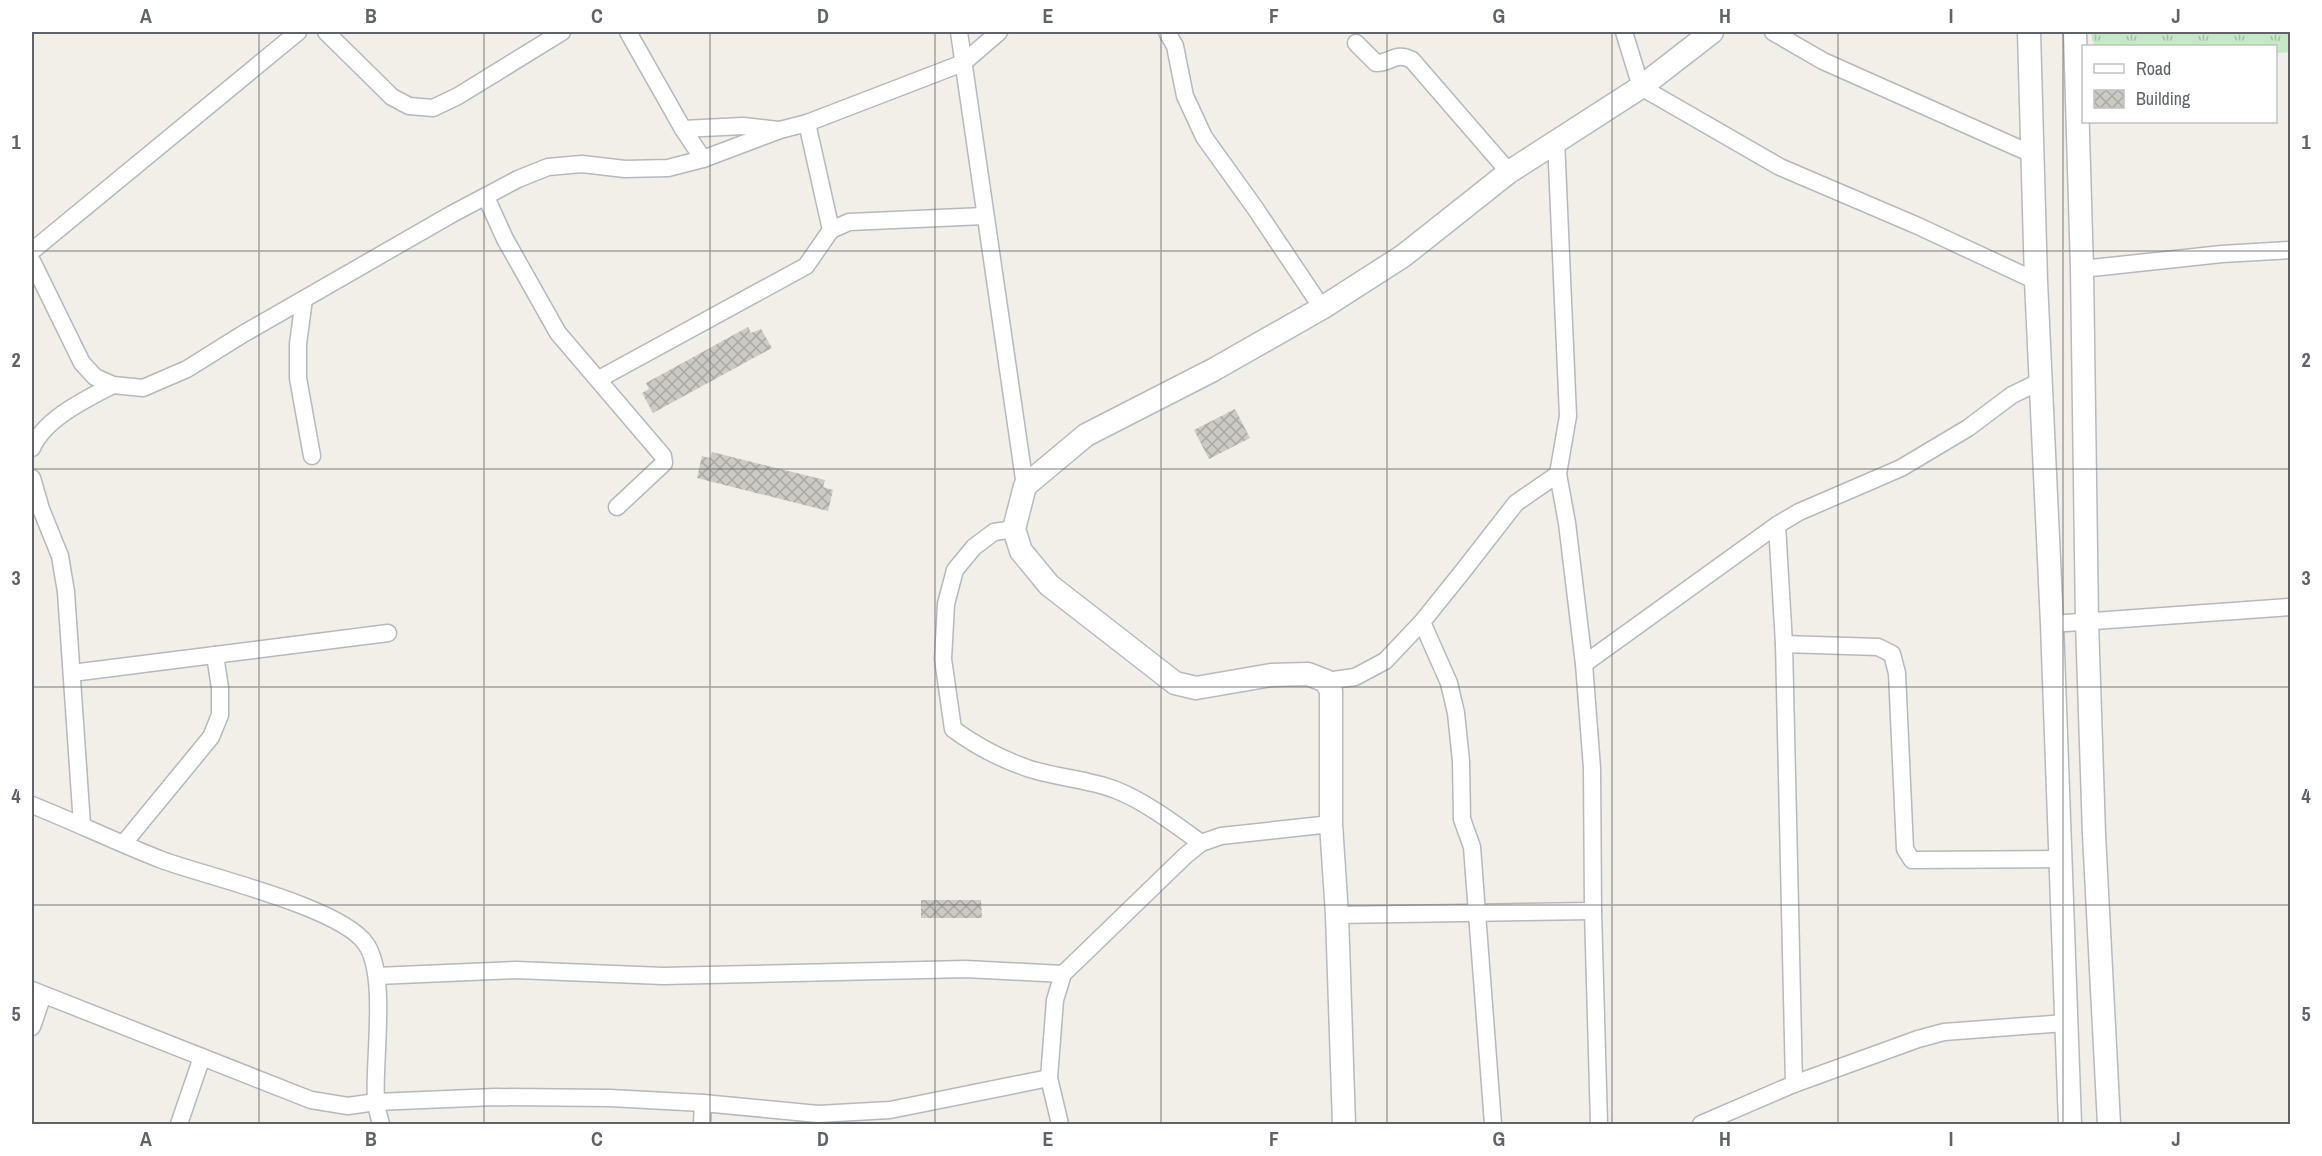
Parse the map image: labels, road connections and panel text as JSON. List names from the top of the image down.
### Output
{
  "legend": ["Road", "Building"],
  "grid": {
    "columns": [
      "A",
      "B",
      "C",
      "D",
      "E",
      "F",
      "G",
      "H",
      "I",
      "J"
    ],
    "rows": [
      "1",
      "2",
      "3",
      "4",
      "5"
    ]
  }
}
